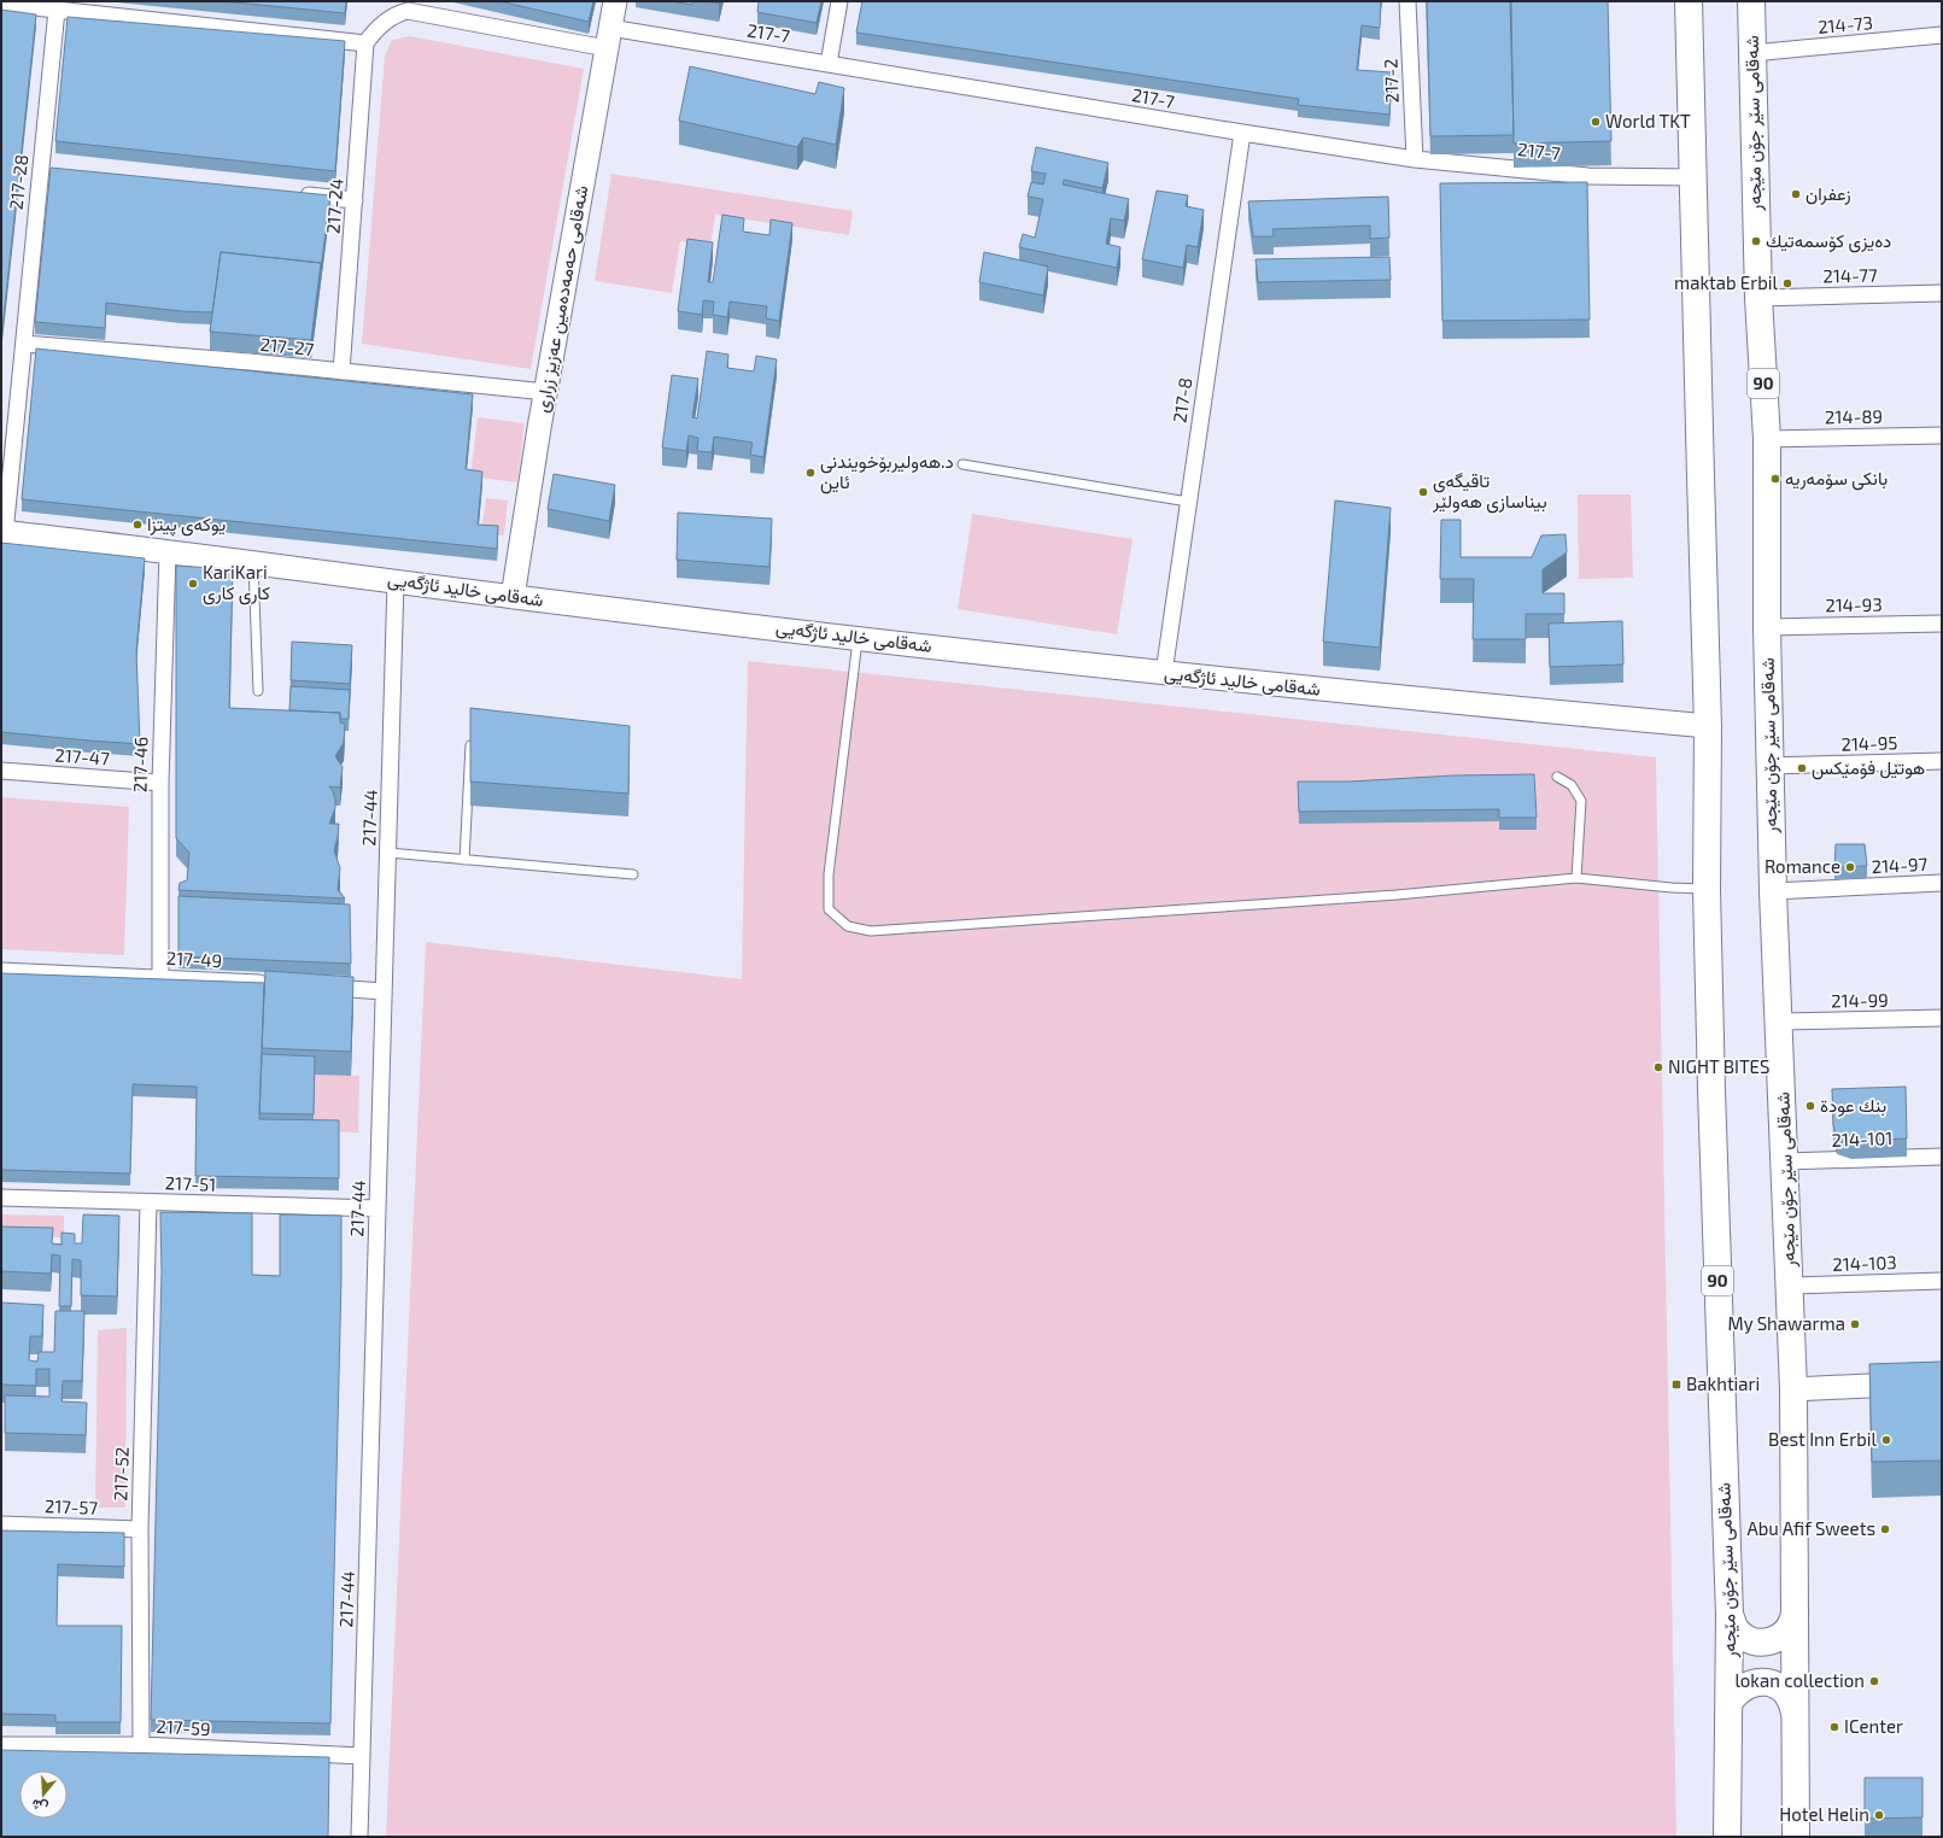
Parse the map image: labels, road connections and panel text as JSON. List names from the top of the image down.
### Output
{
  "streets": {
    "highway": ["شەقامی سێر جۆن مێجەر", "90"],
    "street": [
      "214-73",
      "217-7",
      "217-2",
      "217-28",
      "217-24",
      "214-77",
      "شەقامی حەمەدەمین عەزیز زراری",
      "217-27",
      "217-8",
      "214-89",
      "شەقامی خالید ئاژگەیی",
      "214-93",
      "214-95",
      "217-47",
      "217-46",
      "217-44",
      "214-97",
      "217-49",
      "214-99",
      "214-101",
      "217-51",
      "214-103",
      "217-52",
      "217-57",
      "217-59"
    ]
  },
  "crossings": [
    ["214-73", "شەقامی سێر جۆن مێجەر"],
    ["217-7", "217-2"],
    ["217-7", "شەقامی سێر جۆن مێجەر"],
    ["217-7", "شەقامی حەمەدەمین عەزیز زراری"],
    ["217-7", "217-8"],
    ["شەقامی سێر جۆن مێجەر", "214-77"],
    ["شەقامی سێر جۆن مێجەر", "214-89"],
    ["شەقامی سێر جۆن مێجەر", "شەقامی خالید ئاژگەیی"],
    ["شەقامی سێر جۆن مێجەر", "214-93"],
    ["شەقامی سێر جۆن مێجەر", "214-95"],
    ["شەقامی سێر جۆن مێجەر", "214-97"],
    ["شەقامی سێر جۆن مێجەر", "214-99"],
    ["شەقامی سێر جۆن مێجەر", "214-101"],
    ["شەقامی سێر جۆن مێجەر", "214-103"],
    ["217-28", "217-27"],
    ["217-28", "شەقامی خالید ئاژگەیی"],
    ["217-24", "217-27"],
    ["شەقامی حەمەدەمین عەزیز زراری", "217-27"],
    ["شەقامی حەمەدەمین عەزیز زراری", "شەقامی خالید ئاژگەیی"],
    ["217-8", "شەقامی خالید ئاژگەیی"],
    ["شەقامی خالید ئاژگەیی", "217-46"],
    ["شەقامی خالید ئاژگەیی", "217-44"],
    ["217-47", "217-46"],
    ["217-46", "217-49"],
    ["217-44", "217-51"],
    ["217-44", "217-59"],
    ["217-51", "217-52"],
    ["217-52", "217-57"],
    ["217-52", "217-59"]
  ],
  "places": {
    "other": [
      "World TKT",
      "زعفران",
      "دەیزی کۆسمەتیك",
      "maktab Erbil",
      "د.هه‌ولیربۆخویندنی ئاین",
      "بانکی سۆمەریە",
      "تاقیگەی بیناسازی هەولێر",
      "یوکەی پیتزا",
      "KariKari کاری کاری",
      "هوتێل فۆمێکس",
      "Romance",
      "NIGHT BITES",
      "بنك عودة",
      "My Shawarma",
      "Best Inn Erbil",
      "Abu Afif Sweets",
      "lokan collection",
      "ICenter",
      "Hotel Helin"
    ],
    "transit": ["Bakhtiari"]
  },
  "north": "bottom"
}
